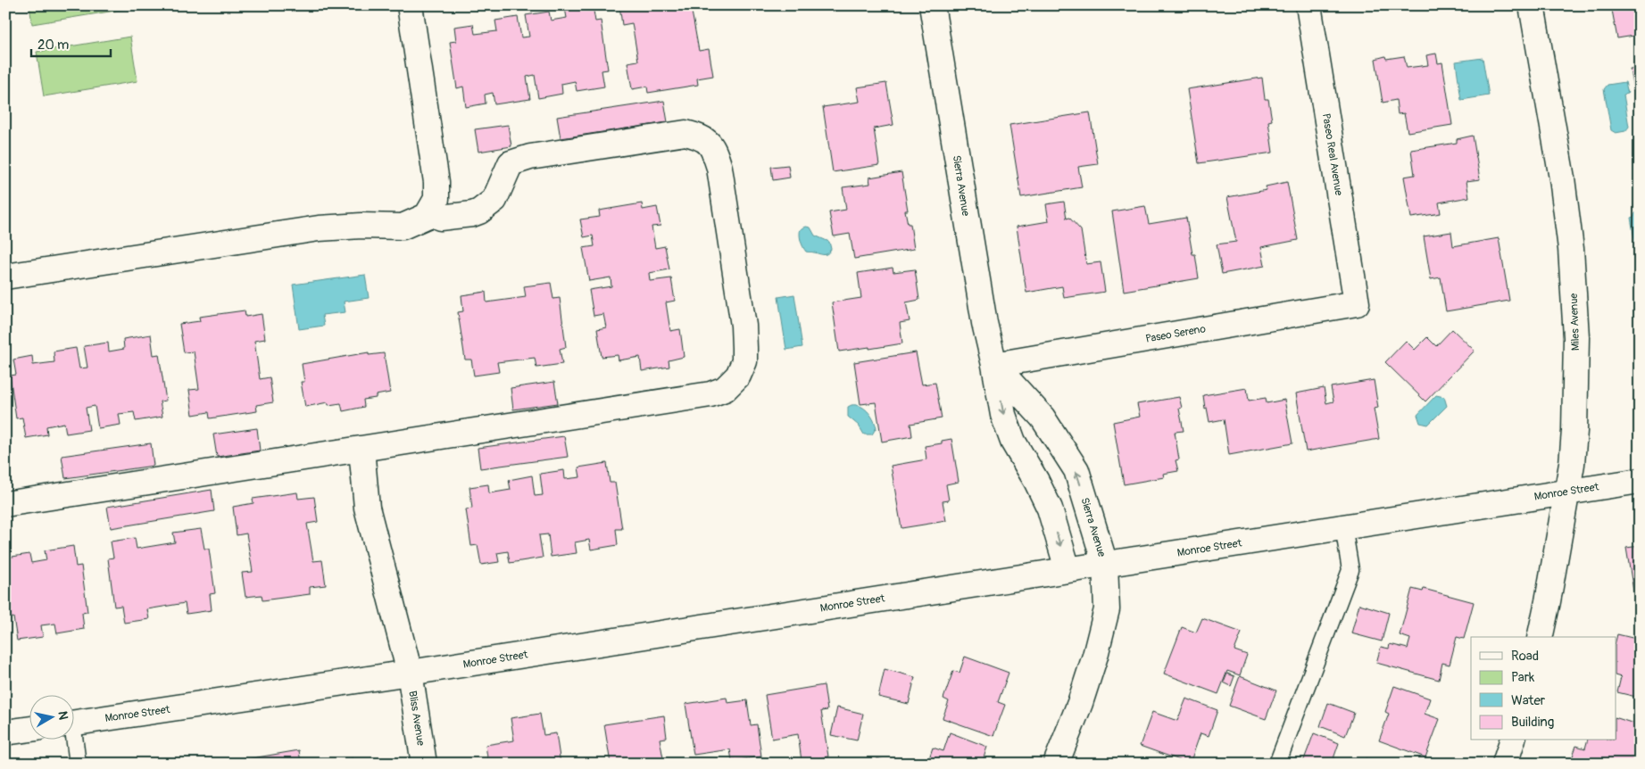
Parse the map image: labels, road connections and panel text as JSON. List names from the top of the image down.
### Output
{
  "streets": {
    "street": [
      "Paseo Real Avenue",
      "Sierra Avenue",
      "Miles Avenue",
      "Paseo Sereno",
      "Monroe Street",
      "Bliss Avenue"
    ]
  },
  "crossings": [
    ["Paseo Real Avenue", "Paseo Sereno"],
    ["Sierra Avenue", "Paseo Sereno"],
    ["Sierra Avenue", "Monroe Street"],
    ["Miles Avenue", "Monroe Street"],
    ["Monroe Street", "Bliss Avenue"]
  ],
  "legend": [
    "Road",
    "Park",
    "Water",
    "Building"
  ],
  "scale_bar": "20 m",
  "north": "right"
}
